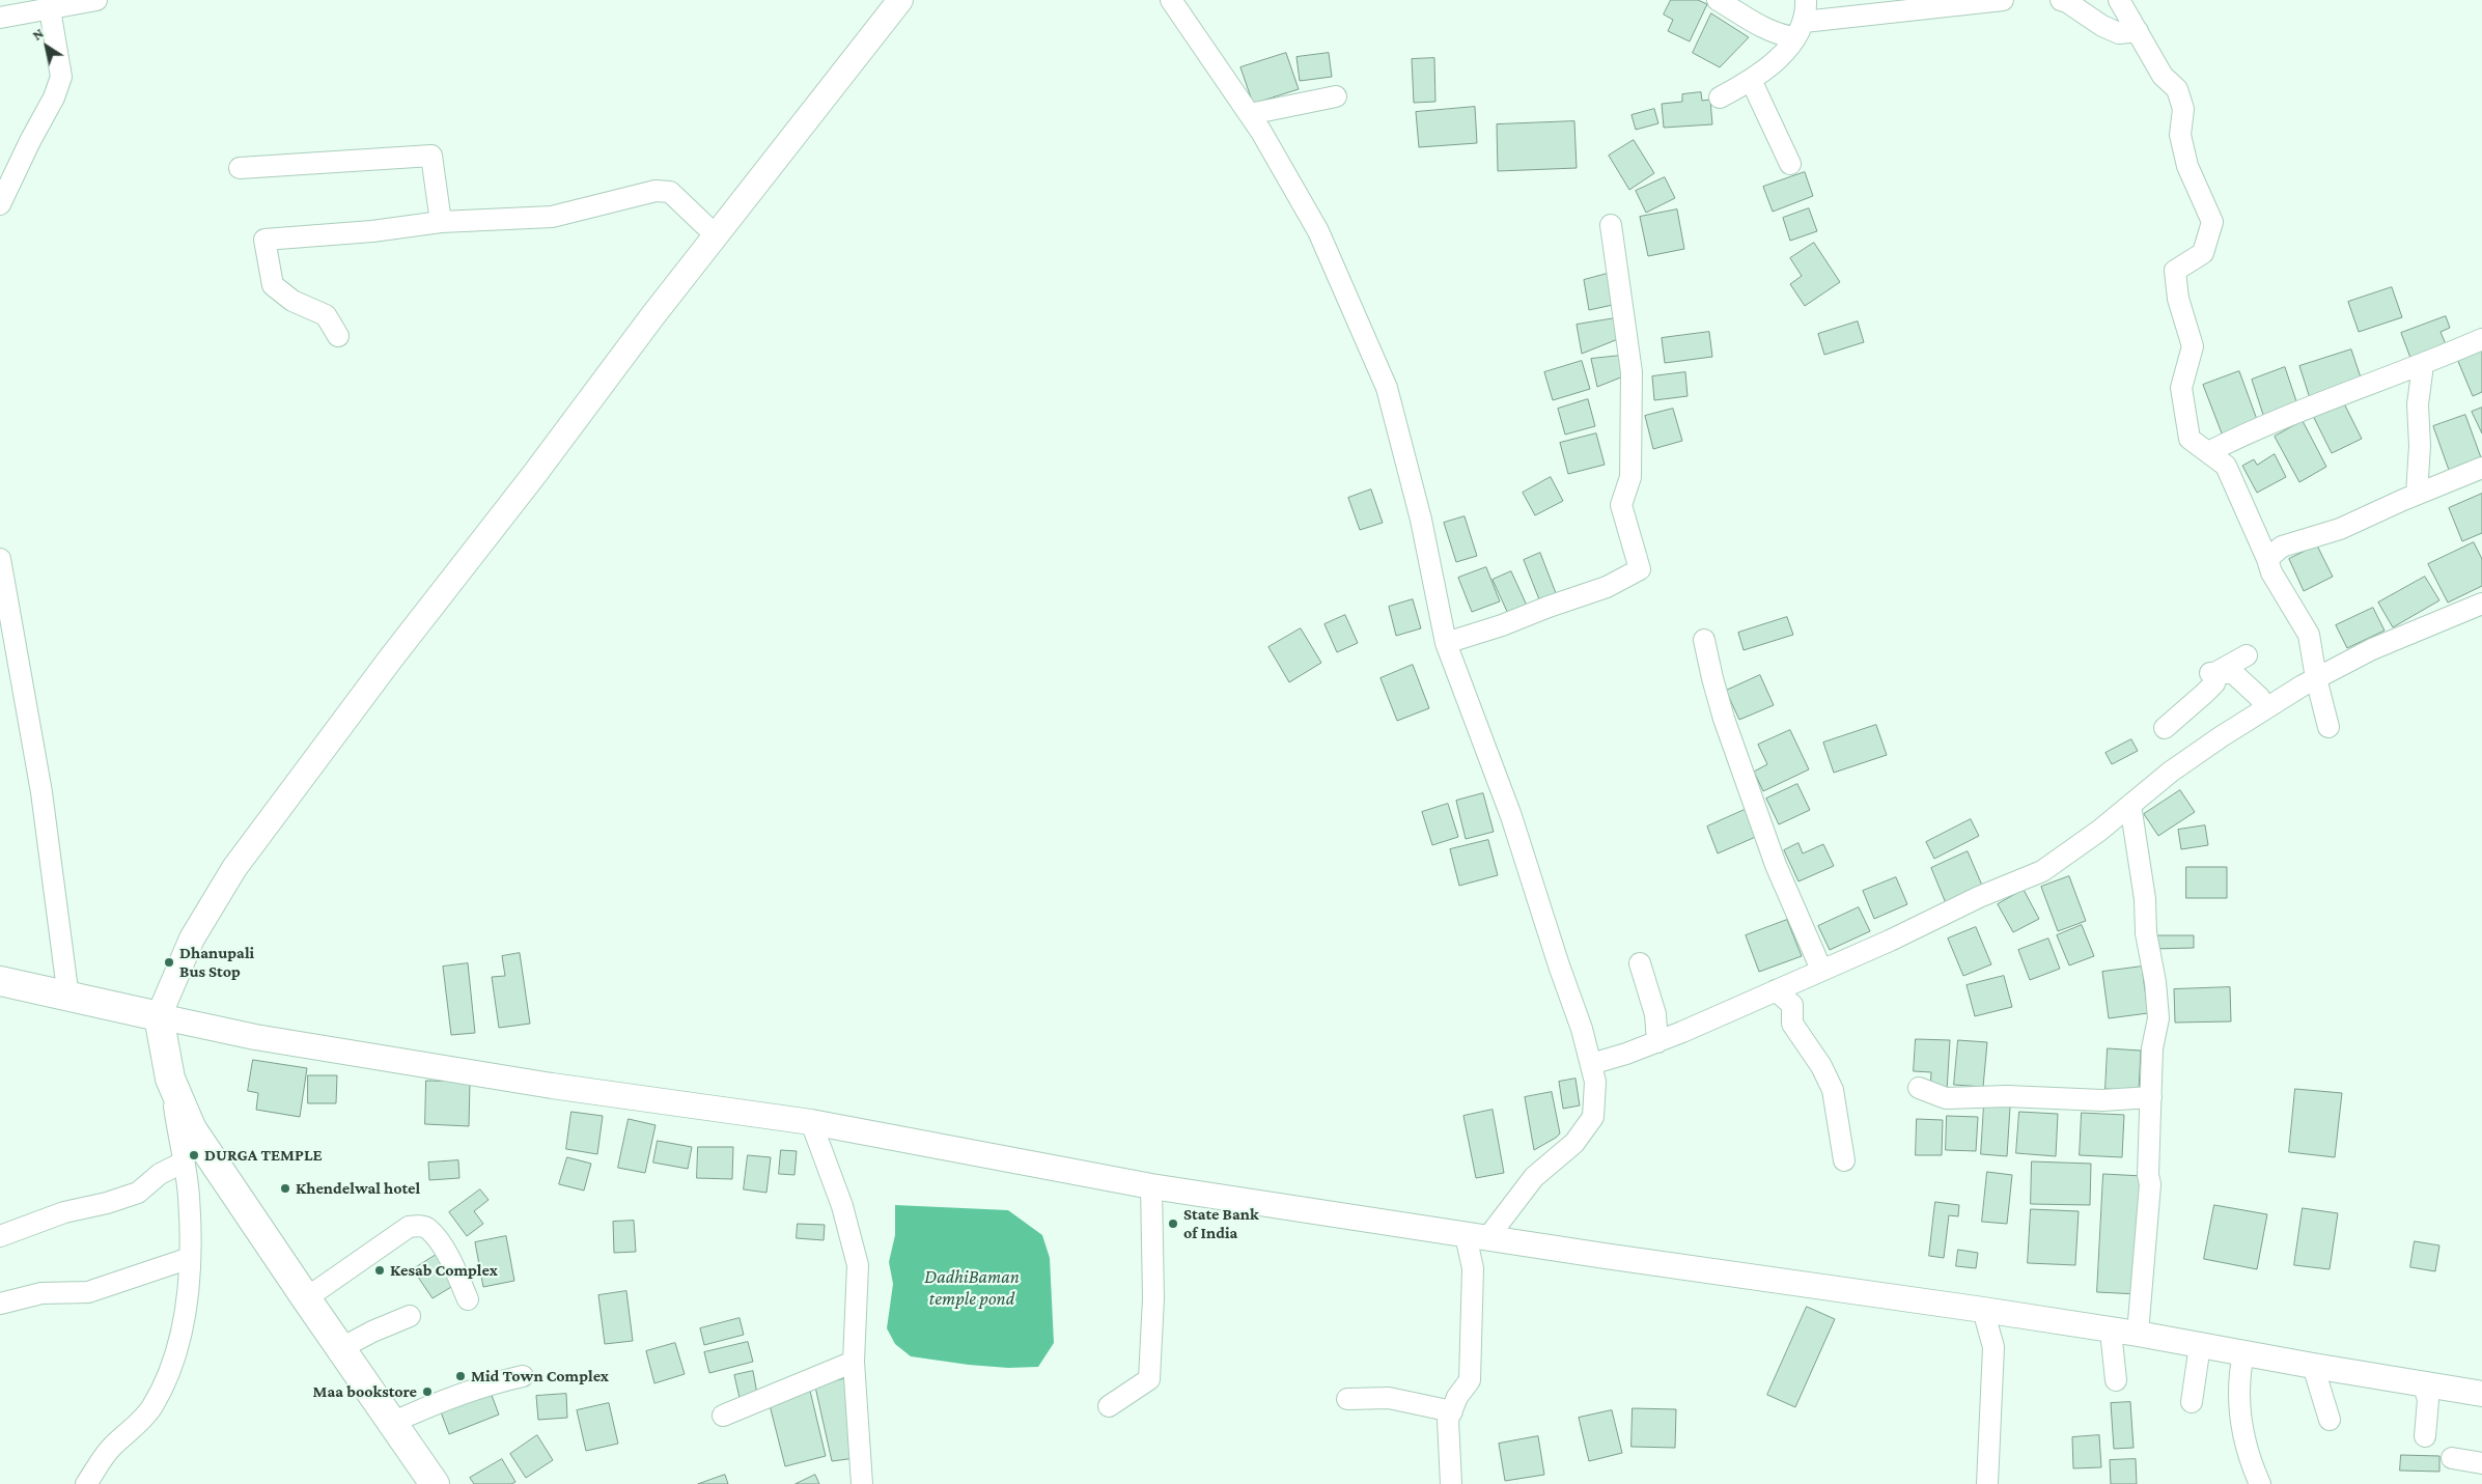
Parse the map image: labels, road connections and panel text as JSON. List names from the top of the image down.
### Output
{
  "water": ["DadhiBaman temple pond"],
  "places": [
    "Dhanupali Bus Stop",
    "DURGA TEMPLE",
    "Khendelwal hotel",
    "State Bank of India",
    "Kesab Complex",
    "Mid Town Complex",
    "Maa bookstore"
  ],
  "north": "top left"
}
